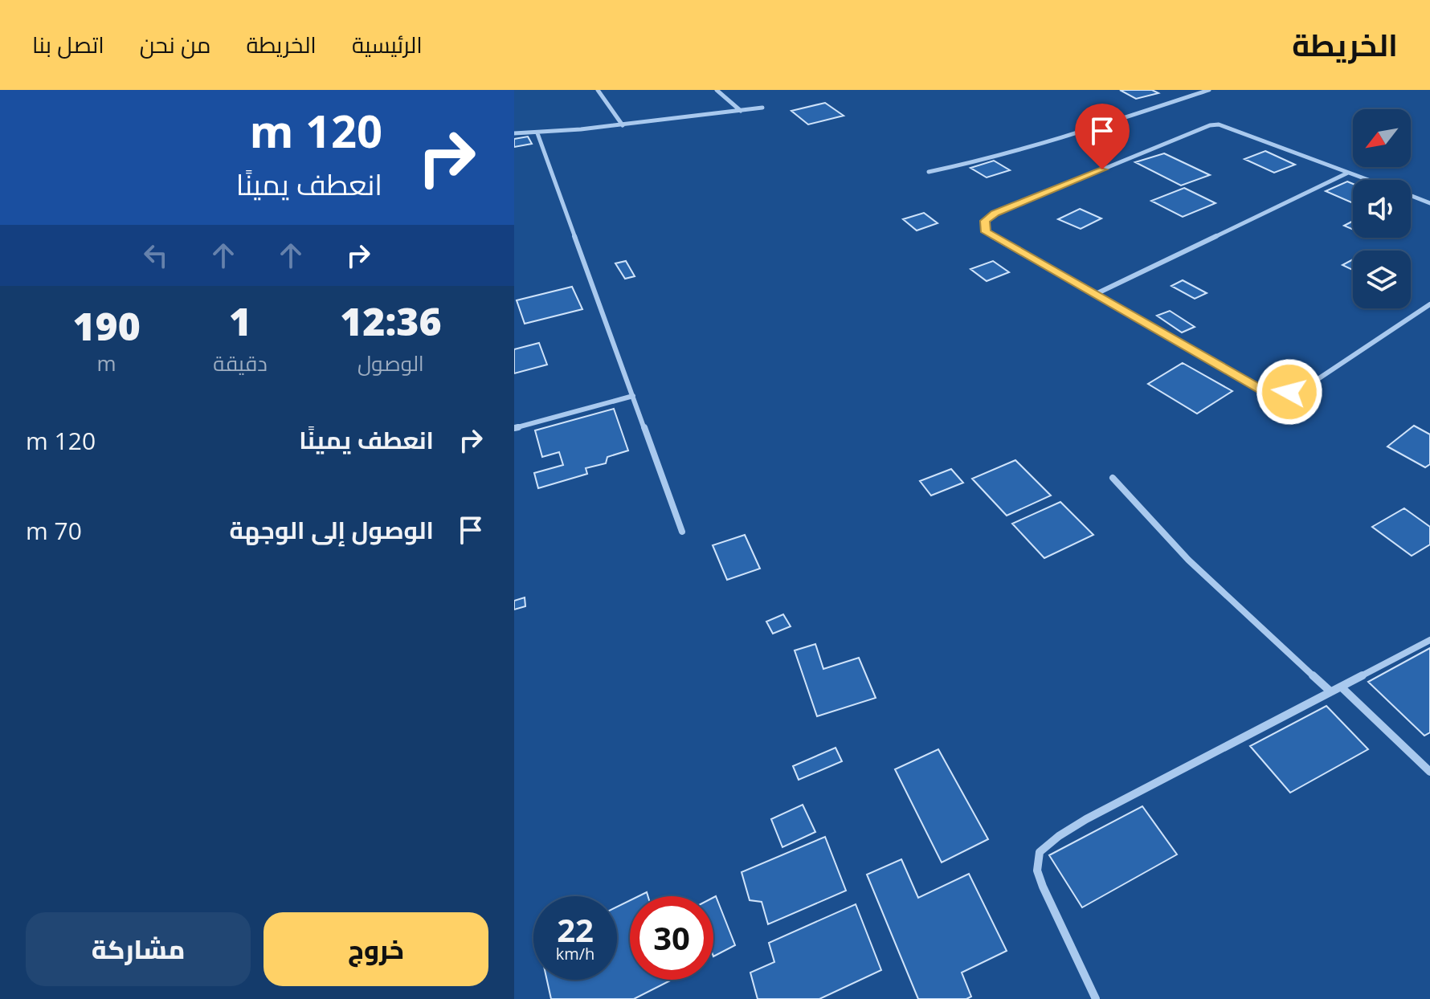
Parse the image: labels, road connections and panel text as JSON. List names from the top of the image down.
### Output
{
  "north": "bottom left",
  "page": {
    "header": "الخريطة",
    "nav": [
      "الرئيسية",
      "الخريطة",
      "من نحن",
      "اتصل بنا"
    ],
    "turn": ["120 m", "انعطف يمينًا"],
    "eta": [
      "12:36",
      "الوصول",
      "1",
      "دقيقة",
      "190",
      "m"
    ],
    "list": [
      {
        "name": "انعطف يمينًا",
        "value": "120 m"
      },
      {
        "name": "الوصول إلى الوجهة",
        "value": "70 m"
      }
    ],
    "speed": "22 km/h",
    "limit": "30",
    "buttons": ["خروج", "مشاركة"]
  }
}
